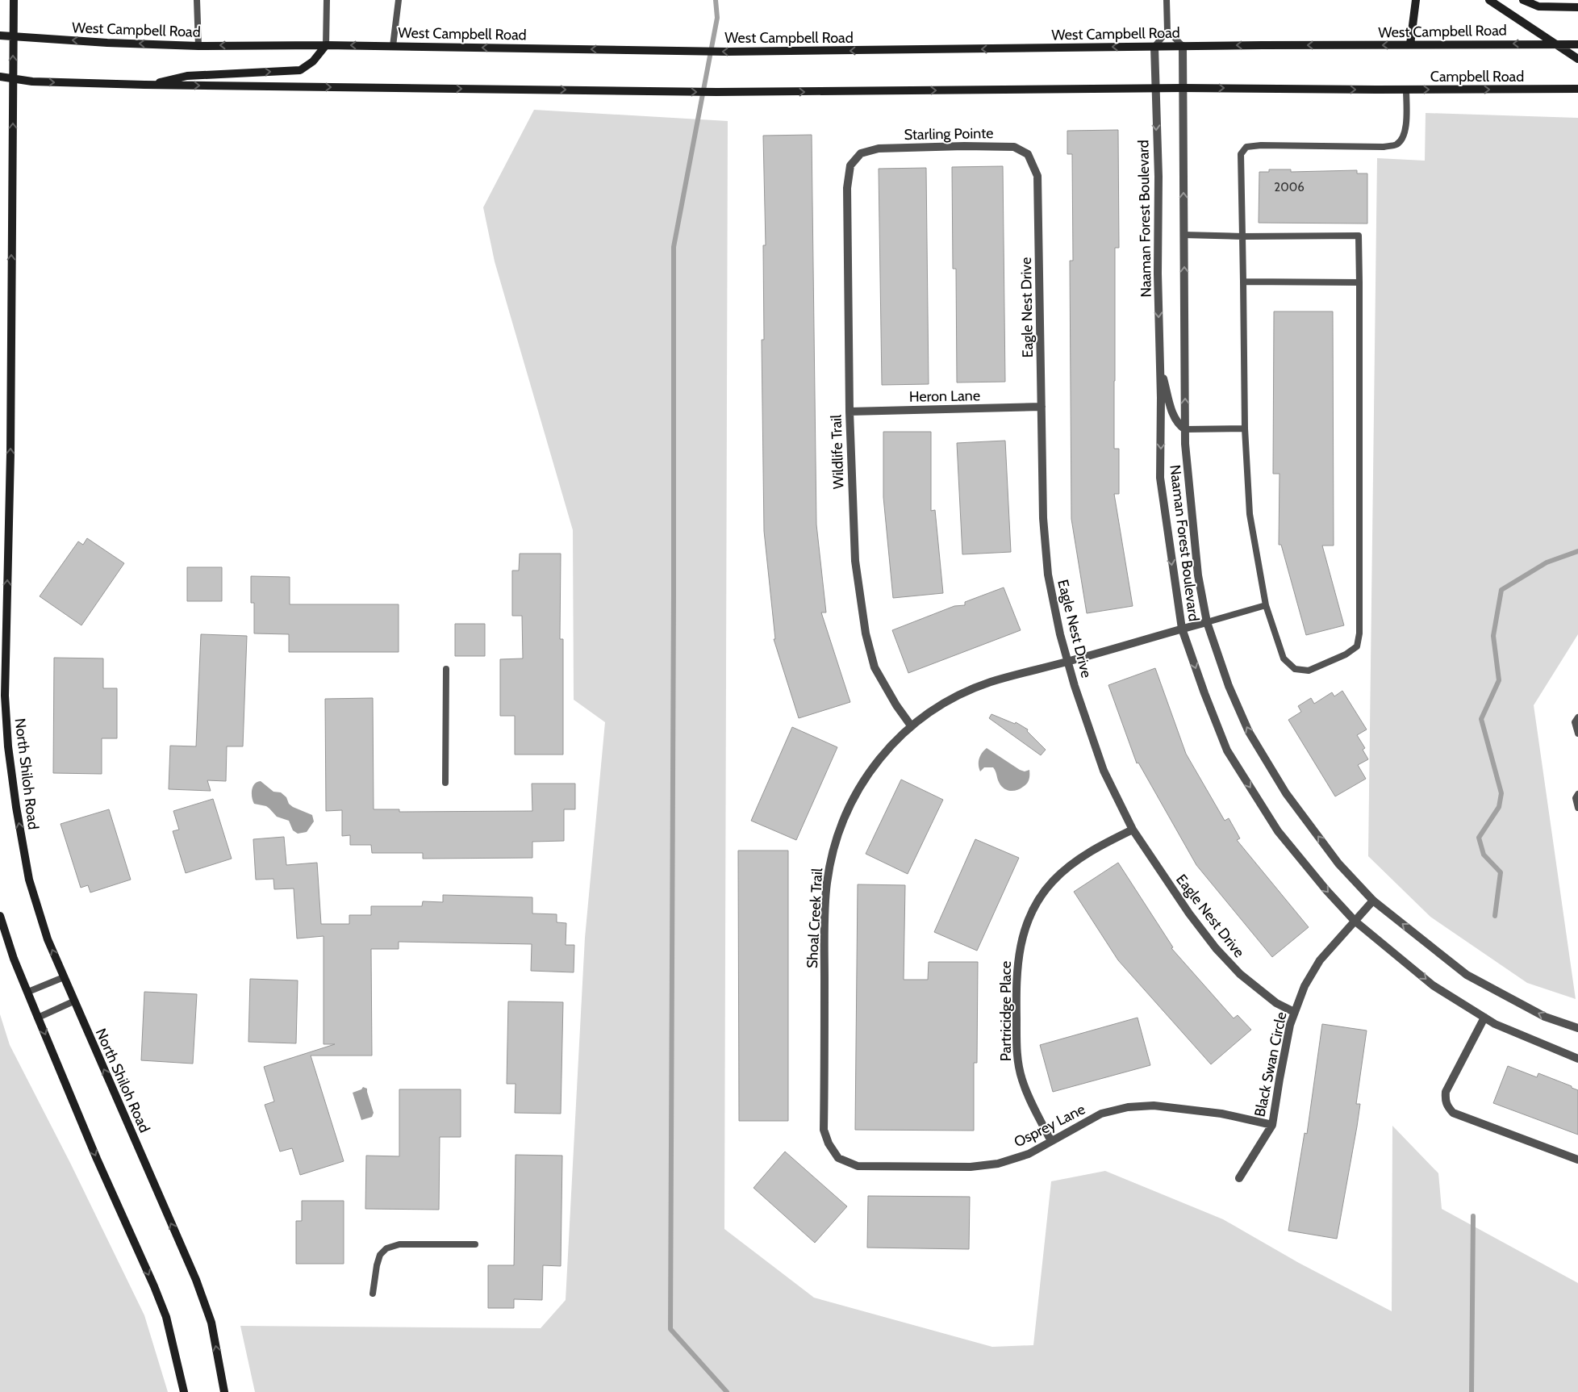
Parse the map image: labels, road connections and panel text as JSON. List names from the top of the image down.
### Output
{
  "streets": {
    "main road": ["West Campbell Road", "Campbell Road", "North Shiloh Road"],
    "street": [
      "Starling Pointe",
      "Naaman Forest Boulevard",
      "Eagle Nest Drive",
      "Heron Lane",
      "Wildlife Trail",
      "Shoal Creek Trail",
      "Partricidge Place",
      "Black Swan Circle",
      "Osprey Lane"
    ]
  },
  "crossings": [
    ["West Campbell Road", "Naaman Forest Boulevard"],
    ["West Campbell Road", "North Shiloh Road"],
    ["Campbell Road", "Naaman Forest Boulevard"],
    ["Starling Pointe", "Eagle Nest Drive"],
    ["Starling Pointe", "Wildlife Trail"],
    ["Naaman Forest Boulevard", "Shoal Creek Trail"],
    ["Naaman Forest Boulevard", "Black Swan Circle"],
    ["Eagle Nest Drive", "Heron Lane"],
    ["Eagle Nest Drive", "Shoal Creek Trail"],
    ["Eagle Nest Drive", "Partricidge Place"],
    ["Eagle Nest Drive", "Black Swan Circle"],
    ["Heron Lane", "Wildlife Trail"],
    ["Wildlife Trail", "Shoal Creek Trail"],
    ["Shoal Creek Trail", "Osprey Lane"],
    ["Partricidge Place", "Osprey Lane"],
    ["Black Swan Circle", "Osprey Lane"]
  ],
  "one_way": ["Campbell Road"],
  "house_numbers": ["2006"]
}
